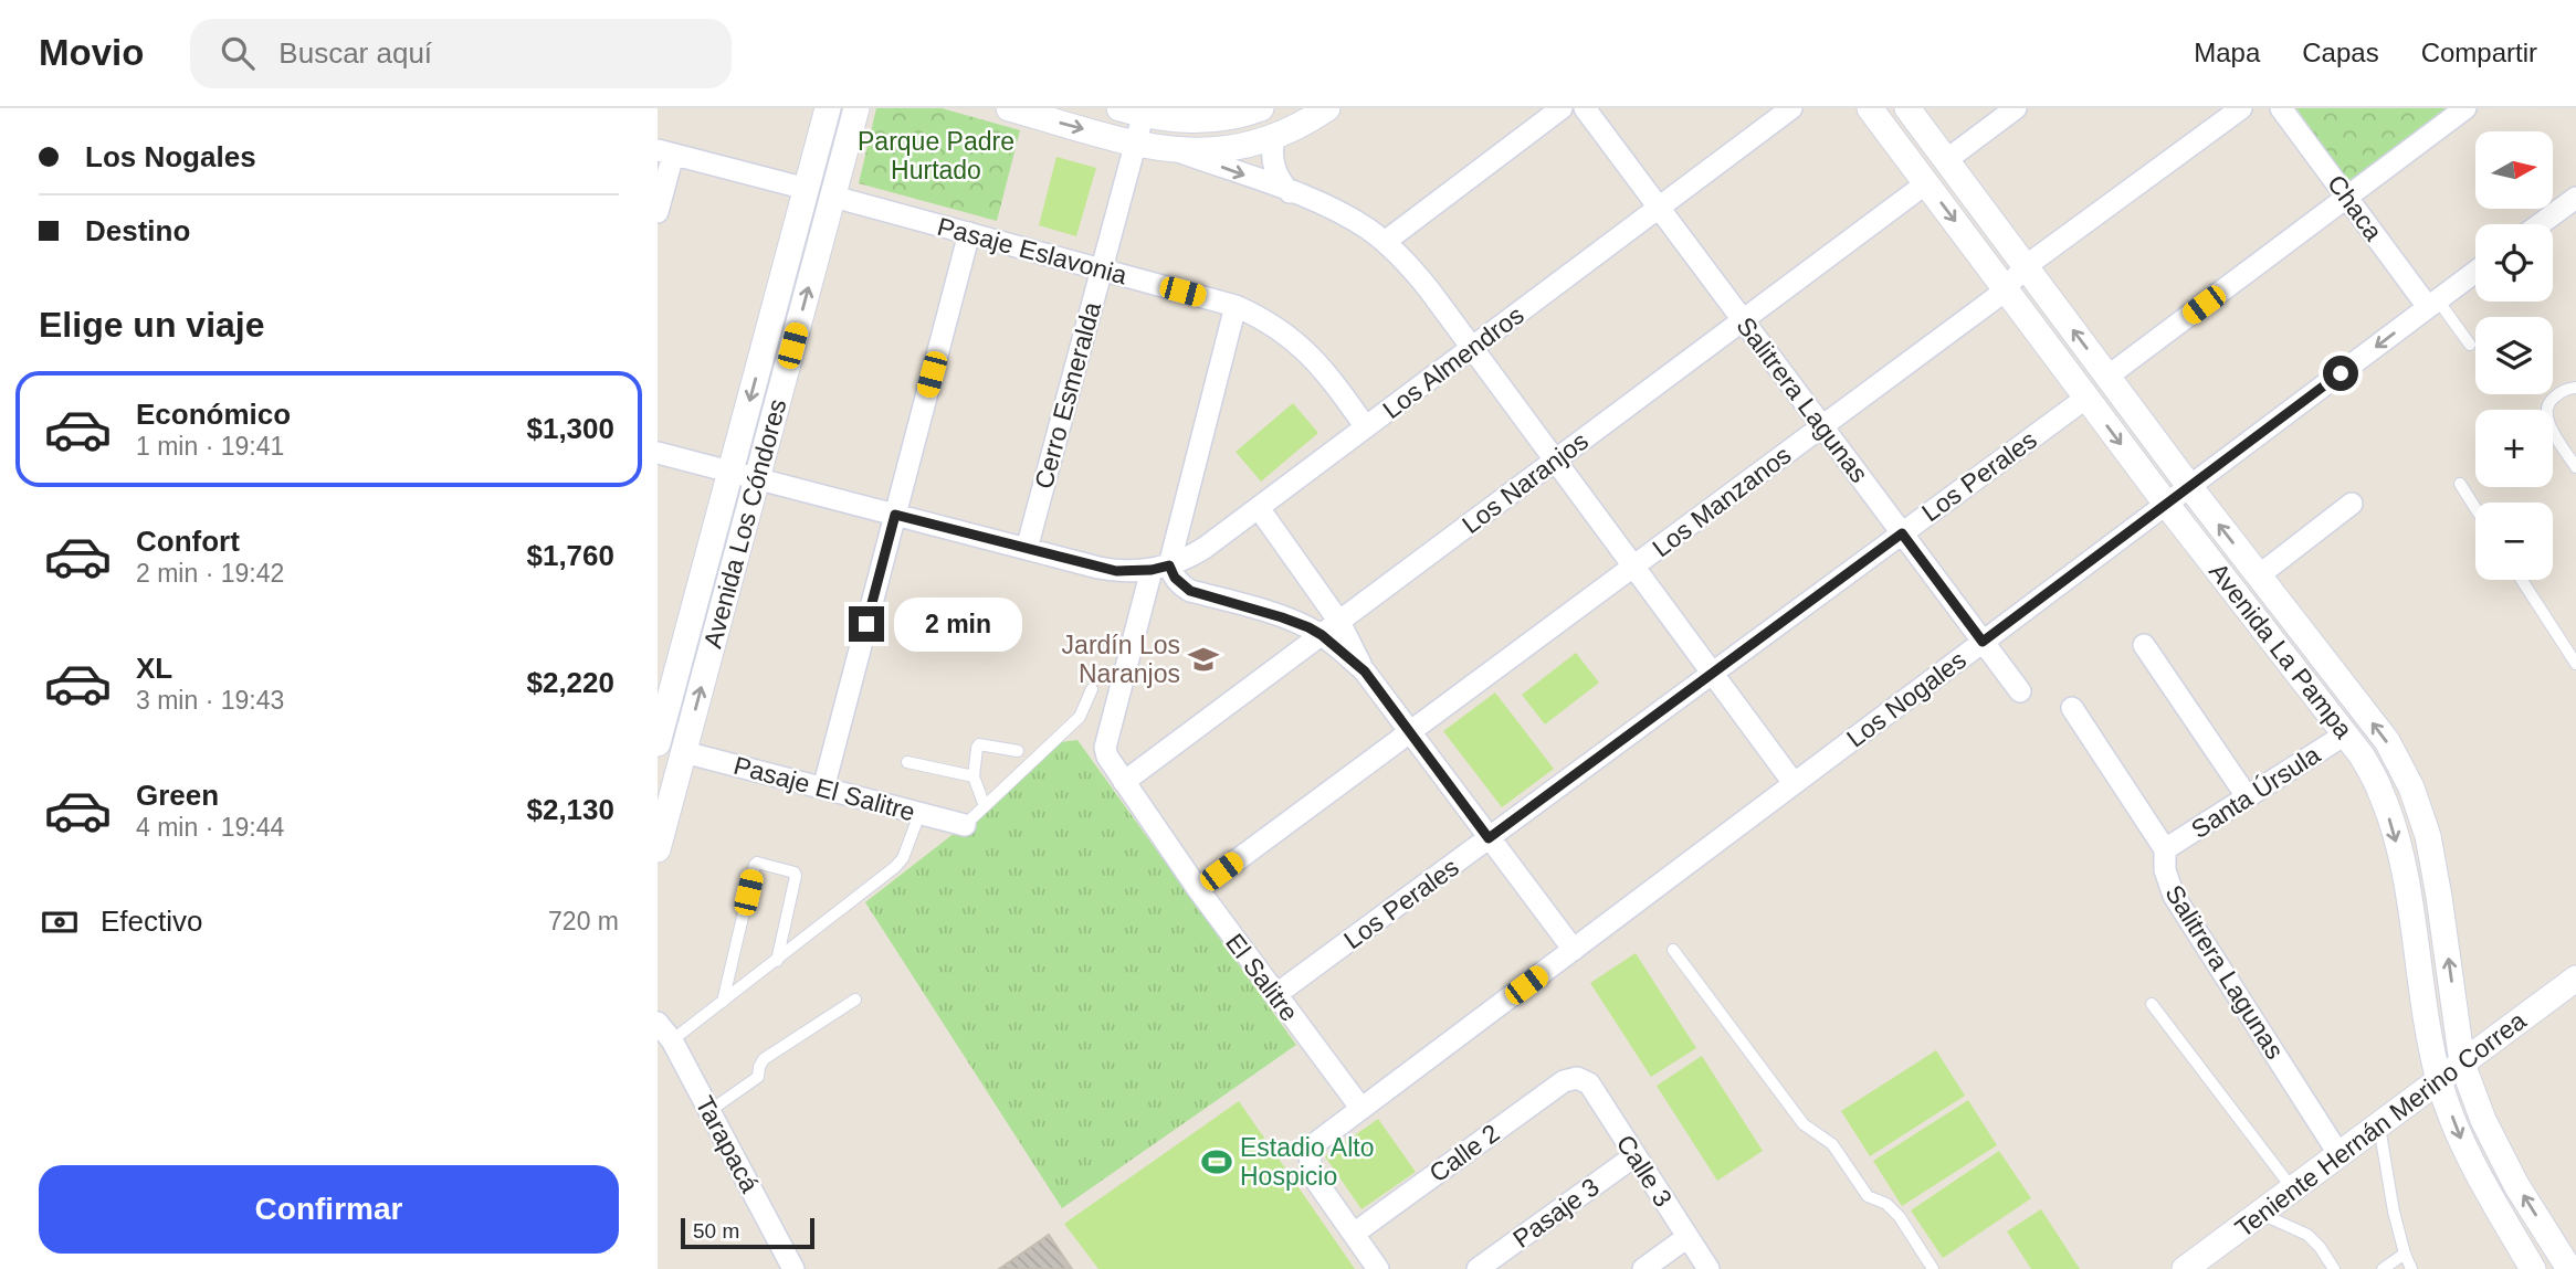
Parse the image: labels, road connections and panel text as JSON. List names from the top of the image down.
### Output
{
  "streets": {
    "street": [
      "Chaca",
      "Pasaje Eslavonia",
      "Los Almendros",
      "Cerro Esmeralda",
      "Salitrera Lagunas",
      "Los Perales",
      "Los Naranjos",
      "Los Manzanos",
      "Avenida Los Cóndores",
      "Avenida La Pampa",
      "Los Nogales",
      "Pasaje El Salitre",
      "Santa Úrsula",
      "El Salitre",
      "Teniente Hernán Merino Correa",
      "Tarapacá",
      "Calle 2",
      "Calle 3",
      "Pasaje 3"
    ]
  },
  "crossings": [
    ["Chaca", "Los Nogales"],
    ["Pasaje Eslavonia", "Los Almendros"],
    ["Pasaje Eslavonia", "Cerro Esmeralda"],
    ["Pasaje Eslavonia", "Avenida Los Cóndores"],
    ["Pasaje Eslavonia", "El Salitre"],
    ["Los Almendros", "Cerro Esmeralda"],
    ["Los Almendros", "Salitrera Lagunas"],
    ["Los Almendros", "Avenida Los Cóndores"],
    ["Los Almendros", "El Salitre"],
    ["Salitrera Lagunas", "Los Perales"],
    ["Salitrera Lagunas", "Los Naranjos"],
    ["Salitrera Lagunas", "Los Manzanos"],
    ["Salitrera Lagunas", "Los Nogales"],
    ["Salitrera Lagunas", "Santa Úrsula"],
    ["Salitrera Lagunas", "Teniente Hernán Merino Correa"],
    ["Los Perales", "Avenida La Pampa"],
    ["Los Perales", "El Salitre"],
    ["Los Naranjos", "Avenida La Pampa"],
    ["Los Naranjos", "El Salitre"],
    ["Los Manzanos", "Avenida La Pampa"],
    ["Los Manzanos", "El Salitre"],
    ["Avenida Los Cóndores", "Pasaje El Salitre"],
    ["Avenida La Pampa", "Los Nogales"],
    ["Avenida La Pampa", "Santa Úrsula"],
    ["Avenida La Pampa", "Teniente Hernán Merino Correa"],
    ["Los Nogales", "El Salitre"],
    ["Calle 2", "Calle 3"],
    ["Calle 3", "Pasaje 3"]
  ],
  "parks": ["Parque Padre Hurtado"],
  "places": {
    "school or university": ["Jardín Los Naranjos"],
    "sports": ["Estadio Alto Hospicio"]
  },
  "scale_bar": "50 m",
  "north": "right",
  "page": {
    "header": "Movio",
    "search": "Buscar aquí",
    "nav": ["Mapa", "Capas", "Compartir"],
    "banner": ["Los Nogales", "Destino"],
    "map_buttons": ["+", "−"],
    "heading": "Elige un viaje",
    "list": [
      {
        "name": "Económico",
        "note": "1 min · 19:41",
        "value": "$1,300"
      },
      {
        "name": "Confort",
        "note": "2 min · 19:42",
        "value": "$1,760"
      },
      {
        "name": "XL",
        "note": "3 min · 19:43",
        "value": "$2,220"
      },
      {
        "name": "Green",
        "note": "4 min · 19:44",
        "value": "$2,130"
      }
    ],
    "bubble": "2 min",
    "pay": ["Efectivo", "720 m"],
    "buttons": "Confirmar",
    "scale": "50 m"
  }
}
